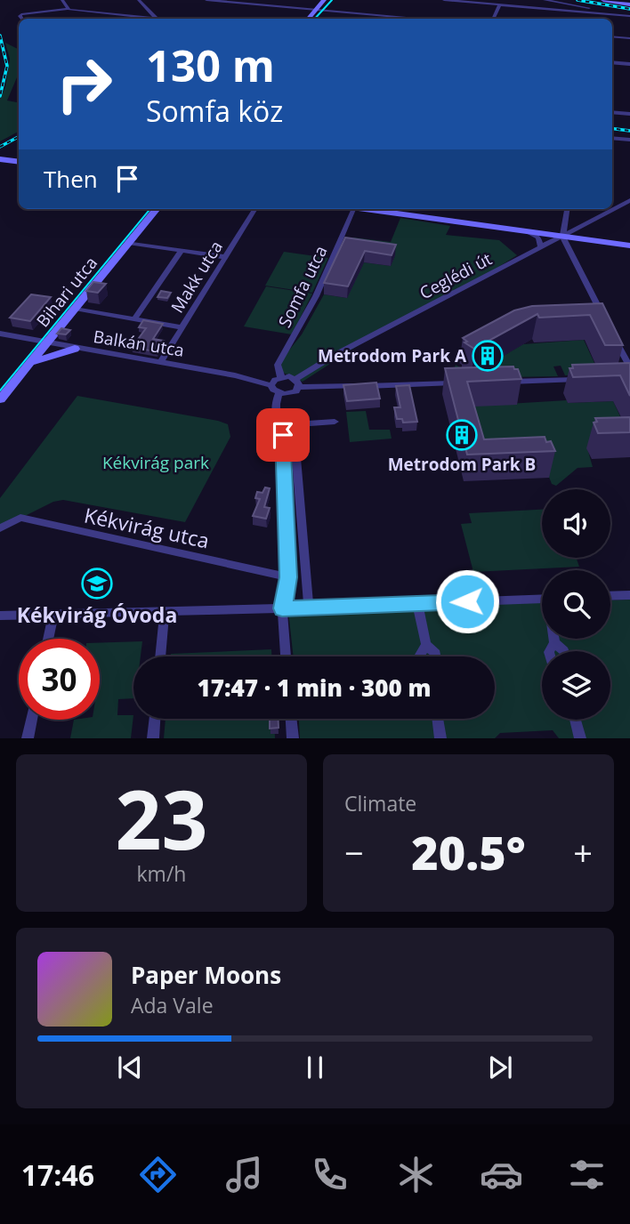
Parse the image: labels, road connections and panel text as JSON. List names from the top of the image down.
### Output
{
  "streets": {
    "street": [
      "Ceglédi út",
      "Makk utca",
      "Somfa utca",
      "Bihari utca",
      "Balkán utca",
      "Kékvirág utca"
    ]
  },
  "crossings": [
    ["Makk utca", "Balkán utca"],
    ["Bihari utca", "Balkán utca"]
  ],
  "parks": ["Kékvirág park"],
  "places": {
    "building": ["Metrodom Park A", "Metrodom Park B"],
    "school or university": ["Kékvirág Óvoda"]
  },
  "page": {
    "turn": ["130 m", "Somfa köz"],
    "then": "Then",
    "limit": "30",
    "trip": "17:47 · 1 min · 300 m",
    "tile": [
      ["23", "km/h"],
      "Climate"
    ],
    "heat": ["−", "20.5°", "+"],
    "song": ["Paper Moons", "Ada Vale"],
    "tabs": "17:46"
  }
}
